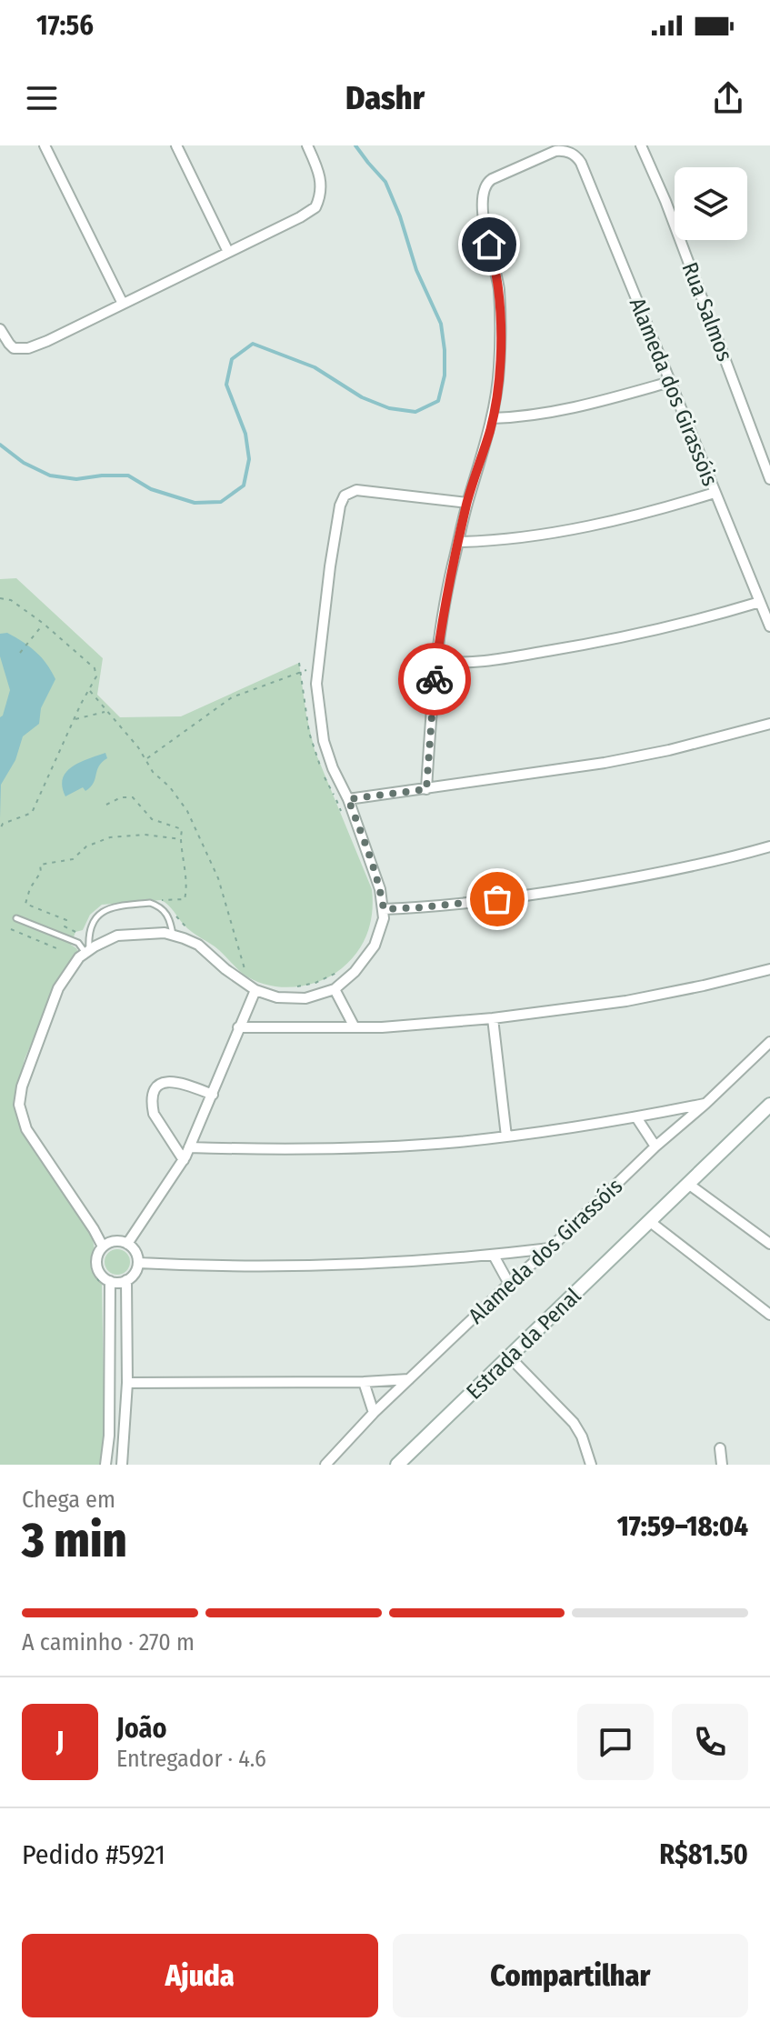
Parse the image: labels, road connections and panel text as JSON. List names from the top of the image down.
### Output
{
  "streets": {
    "street": ["Rua Salmos", "Alameda dos Girassóis", "Estrada da Penal"]
  },
  "page": {
    "status": "17:56",
    "header": "Dashr",
    "heading": ["3 min", "Chega em", "17:59–18:04"],
    "panel": [
      "João",
      "Entregador · 4.6",
      "Pedido #5921",
      "R$81.50"
    ],
    "bar": "A caminho · 270 m",
    "round": "J",
    "buttons": ["Ajuda", "Compartilhar"]
  }
}
